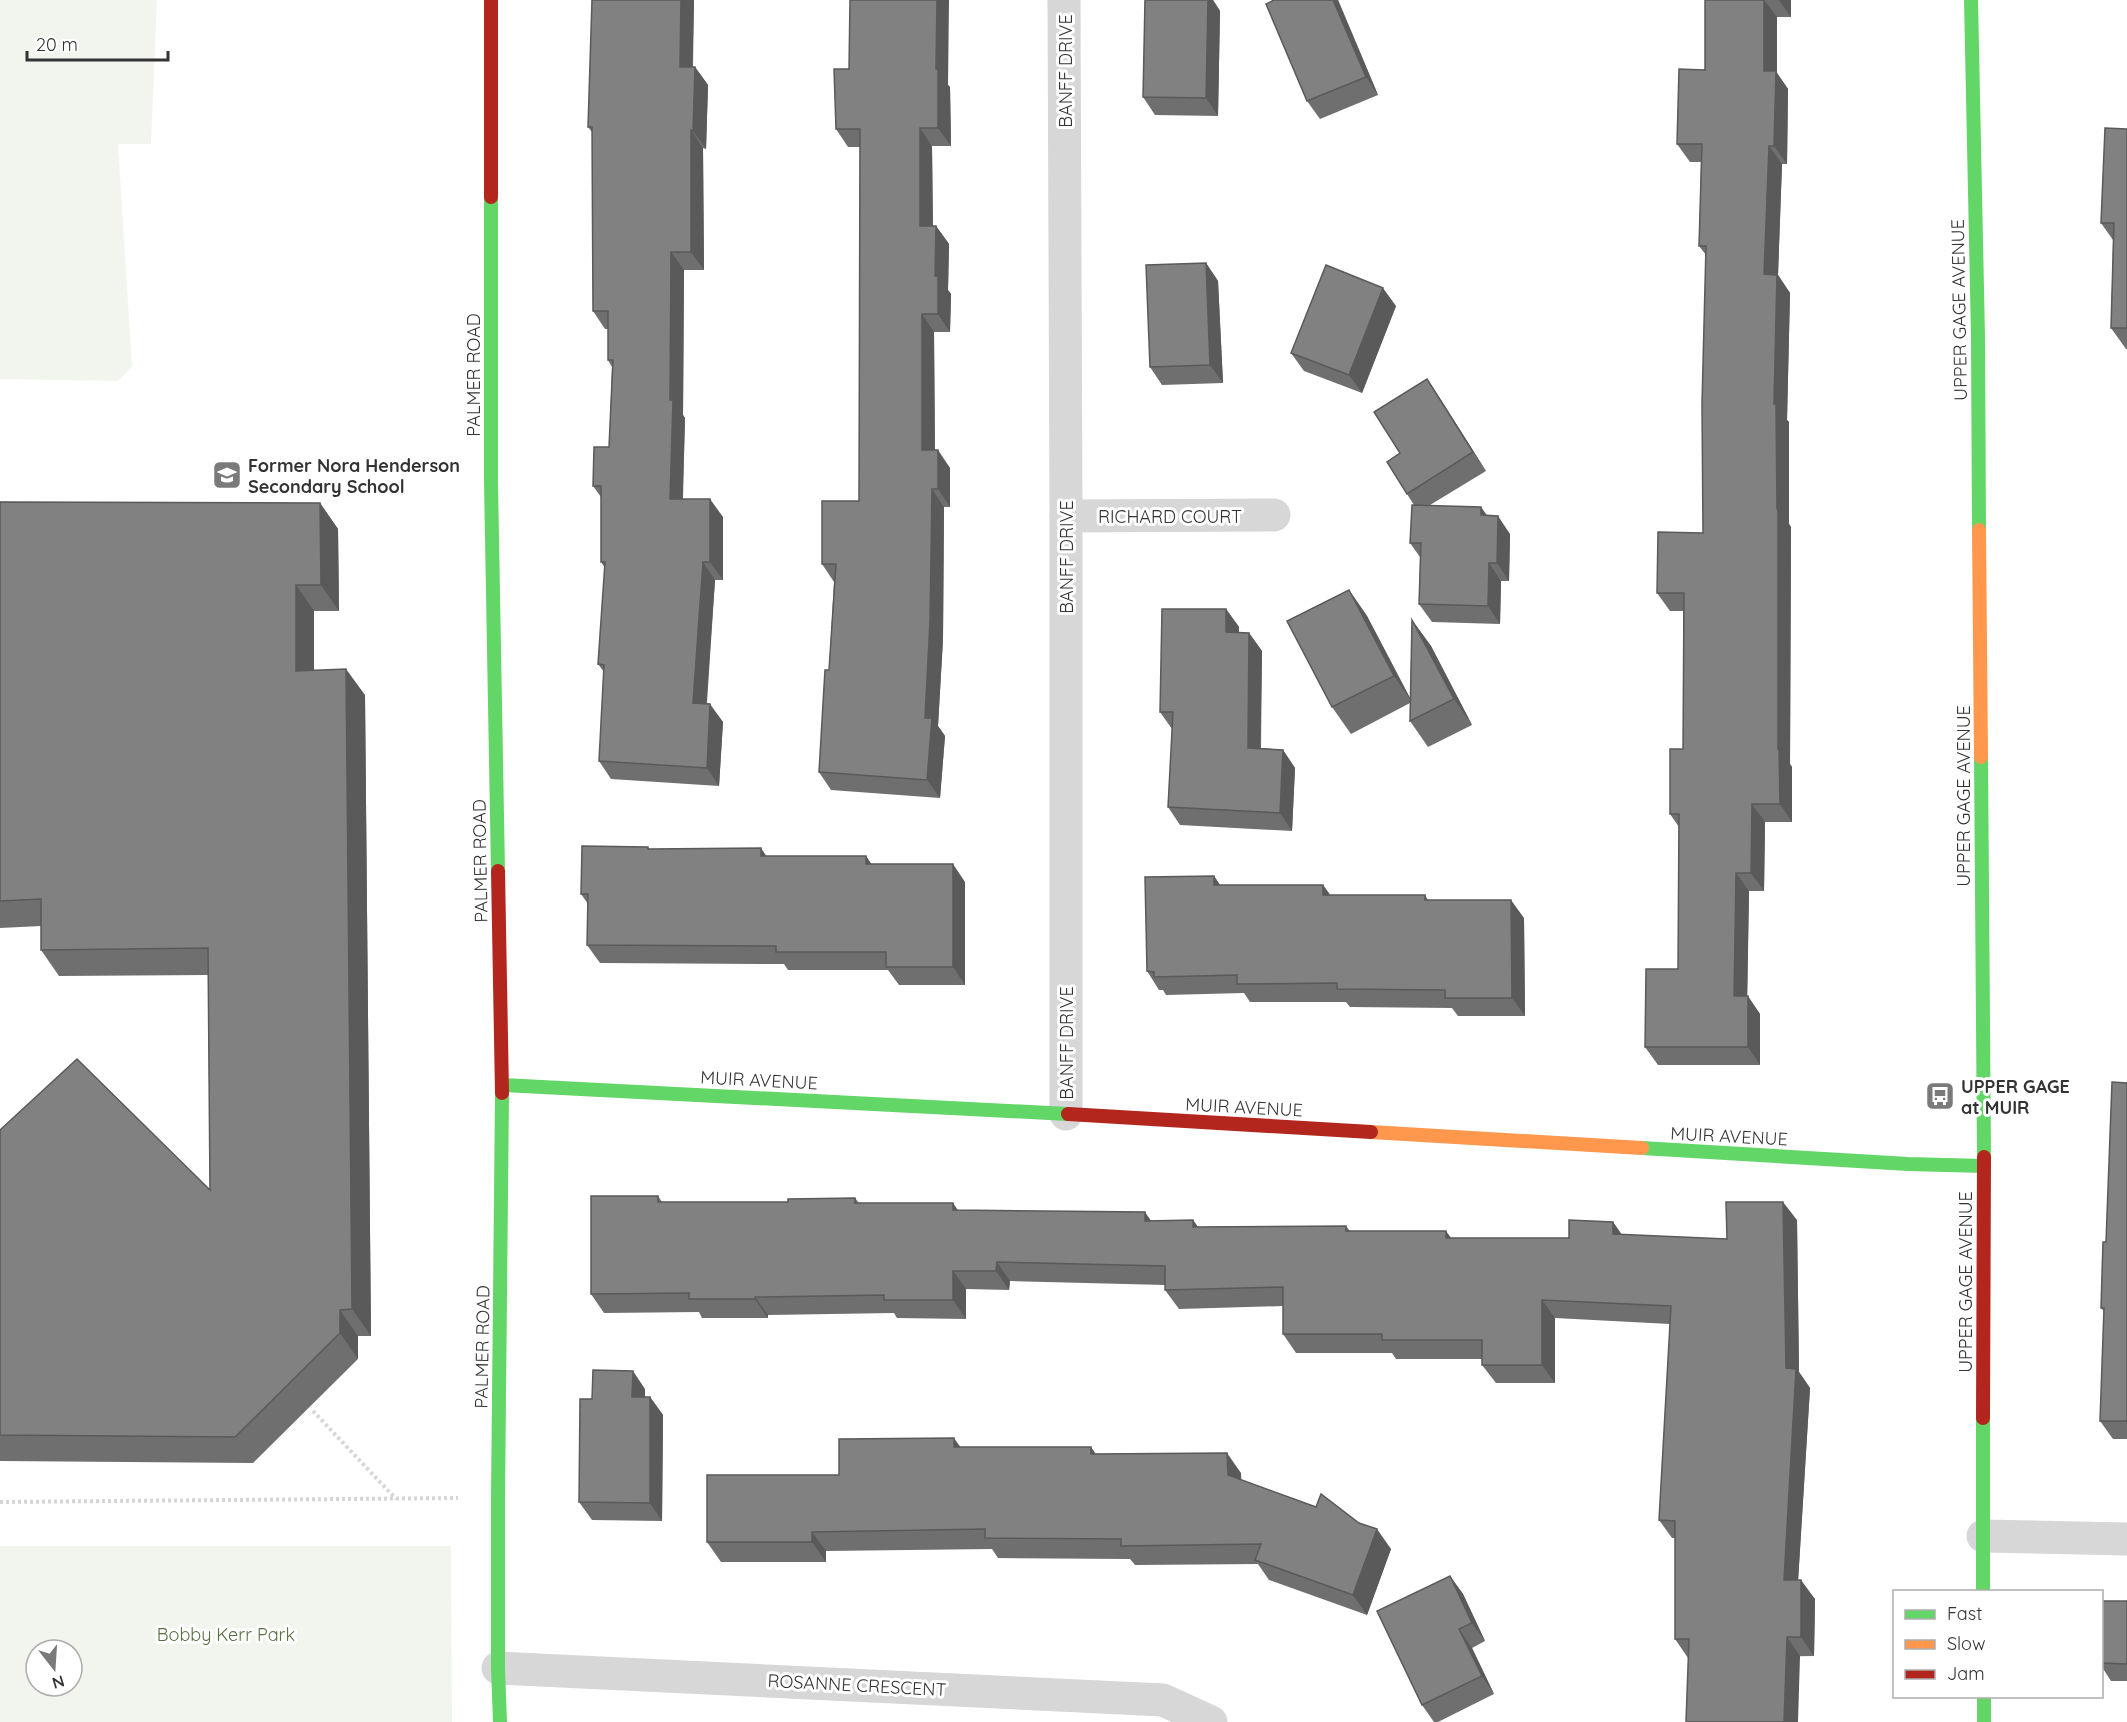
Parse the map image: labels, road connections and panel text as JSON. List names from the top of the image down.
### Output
{
  "streets": {
    "street": [
      "BANFF DRIVE",
      "UPPER GAGE AVENUE",
      "PALMER ROAD",
      "RICHARD COURT",
      "MUIR AVENUE",
      "ROSANNE CRESCENT"
    ]
  },
  "crossings": [
    ["BANFF DRIVE", "RICHARD COURT"],
    ["BANFF DRIVE", "MUIR AVENUE"],
    ["UPPER GAGE AVENUE", "MUIR AVENUE"],
    ["PALMER ROAD", "MUIR AVENUE"],
    ["PALMER ROAD", "ROSANNE CRESCENT"]
  ],
  "parks": ["Bobby Kerr Park"],
  "places": {
    "school or university": ["Former Nora Henderson Secondary School"],
    "bus stop": ["UPPER GAGE at MUIR"]
  },
  "legend": ["Fast", "Slow", "Jam"],
  "scale_bar": "20 m",
  "north": "bottom"
}
